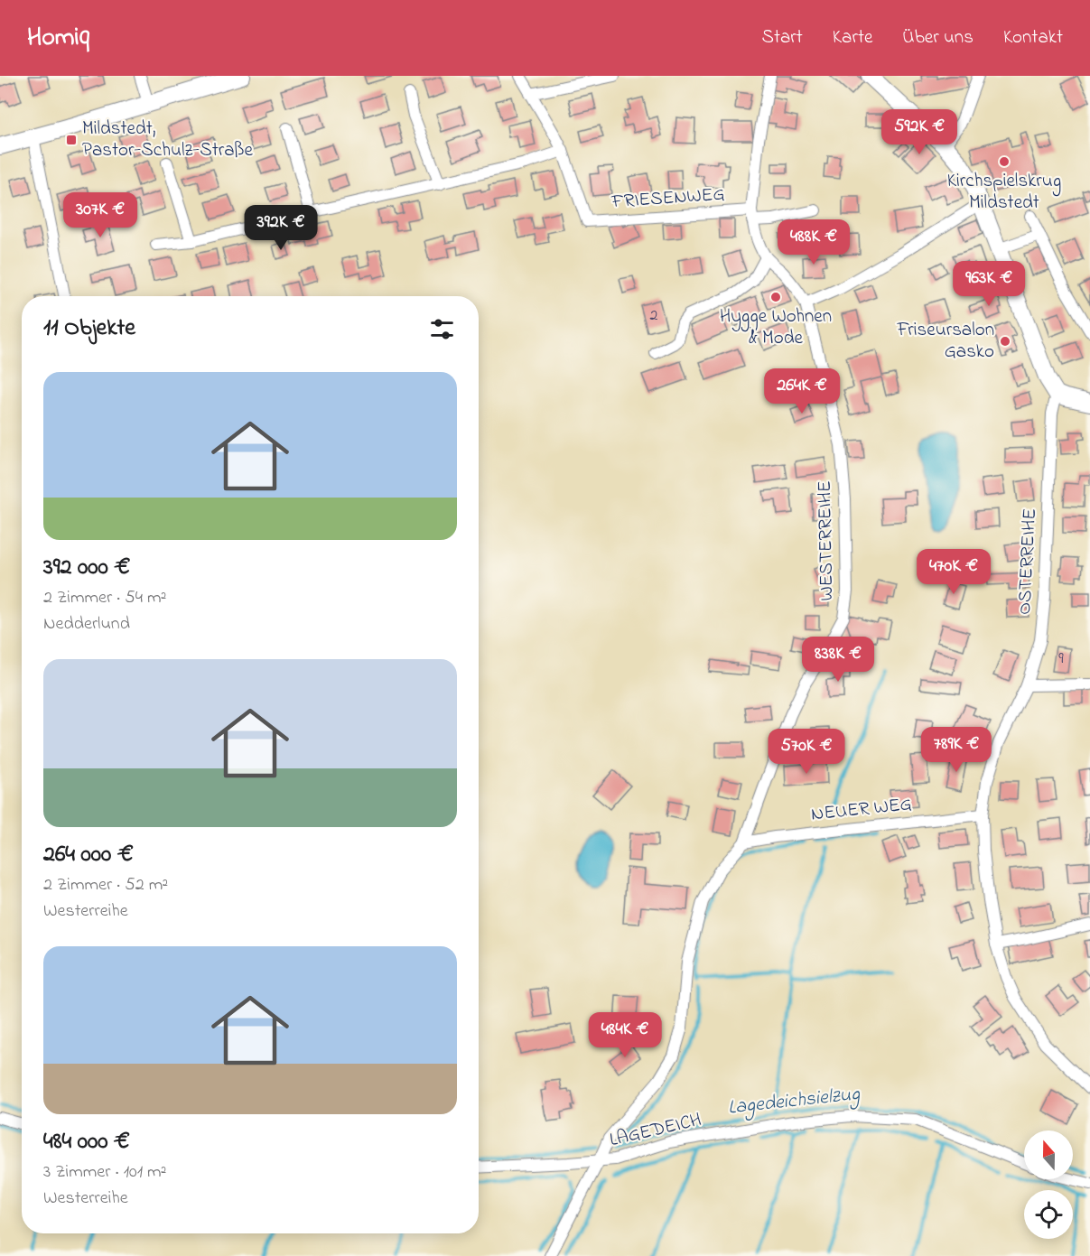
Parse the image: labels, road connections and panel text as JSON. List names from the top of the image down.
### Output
{
  "streets": {
    "street": [
      "FRIESENWEG",
      "WESTERREIHE",
      "OSTERREIHE",
      "NEUER WEG",
      "LAGEDEICH"
    ]
  },
  "crossings": [
    ["FRIESENWEG", "WESTERREIHE"],
    ["WESTERREIHE", "NEUER WEG"],
    ["WESTERREIHE", "LAGEDEICH"],
    ["OSTERREIHE", "NEUER WEG"]
  ],
  "water": ["Lagedeichsielzug"],
  "places": {
    "transit": ["Mildstedt, Pastor-Schulz-Straße"],
    "other": ["Kirchspielskrug Mildstedt", "Hygge Wohnen & Mode", "Friseursalon Gasko"]
  },
  "house_numbers": ["2", "9"],
  "north": "top",
  "page": {
    "header": "Homiq",
    "nav": [
      "Start",
      "Karte",
      "Über uns",
      "Kontakt"
    ],
    "price": [
      "592K €",
      "307K €",
      "392K €",
      "488K €",
      "963K €",
      "264K €",
      "470K €",
      "838K €",
      "789K €",
      "570K €",
      "484K €"
    ],
    "heading": "11 Objekte",
    "list": [
      {
        "name": "392 000 €",
        "note": "2 Zimmer · 54 m² · Nedderlund"
      },
      {
        "name": "264 000 €",
        "note": "2 Zimmer · 52 m² · Westerreihe"
      },
      {
        "name": "484 000 €",
        "note": "3 Zimmer · 101 m² · Westerreihe"
      }
    ]
  }
}
